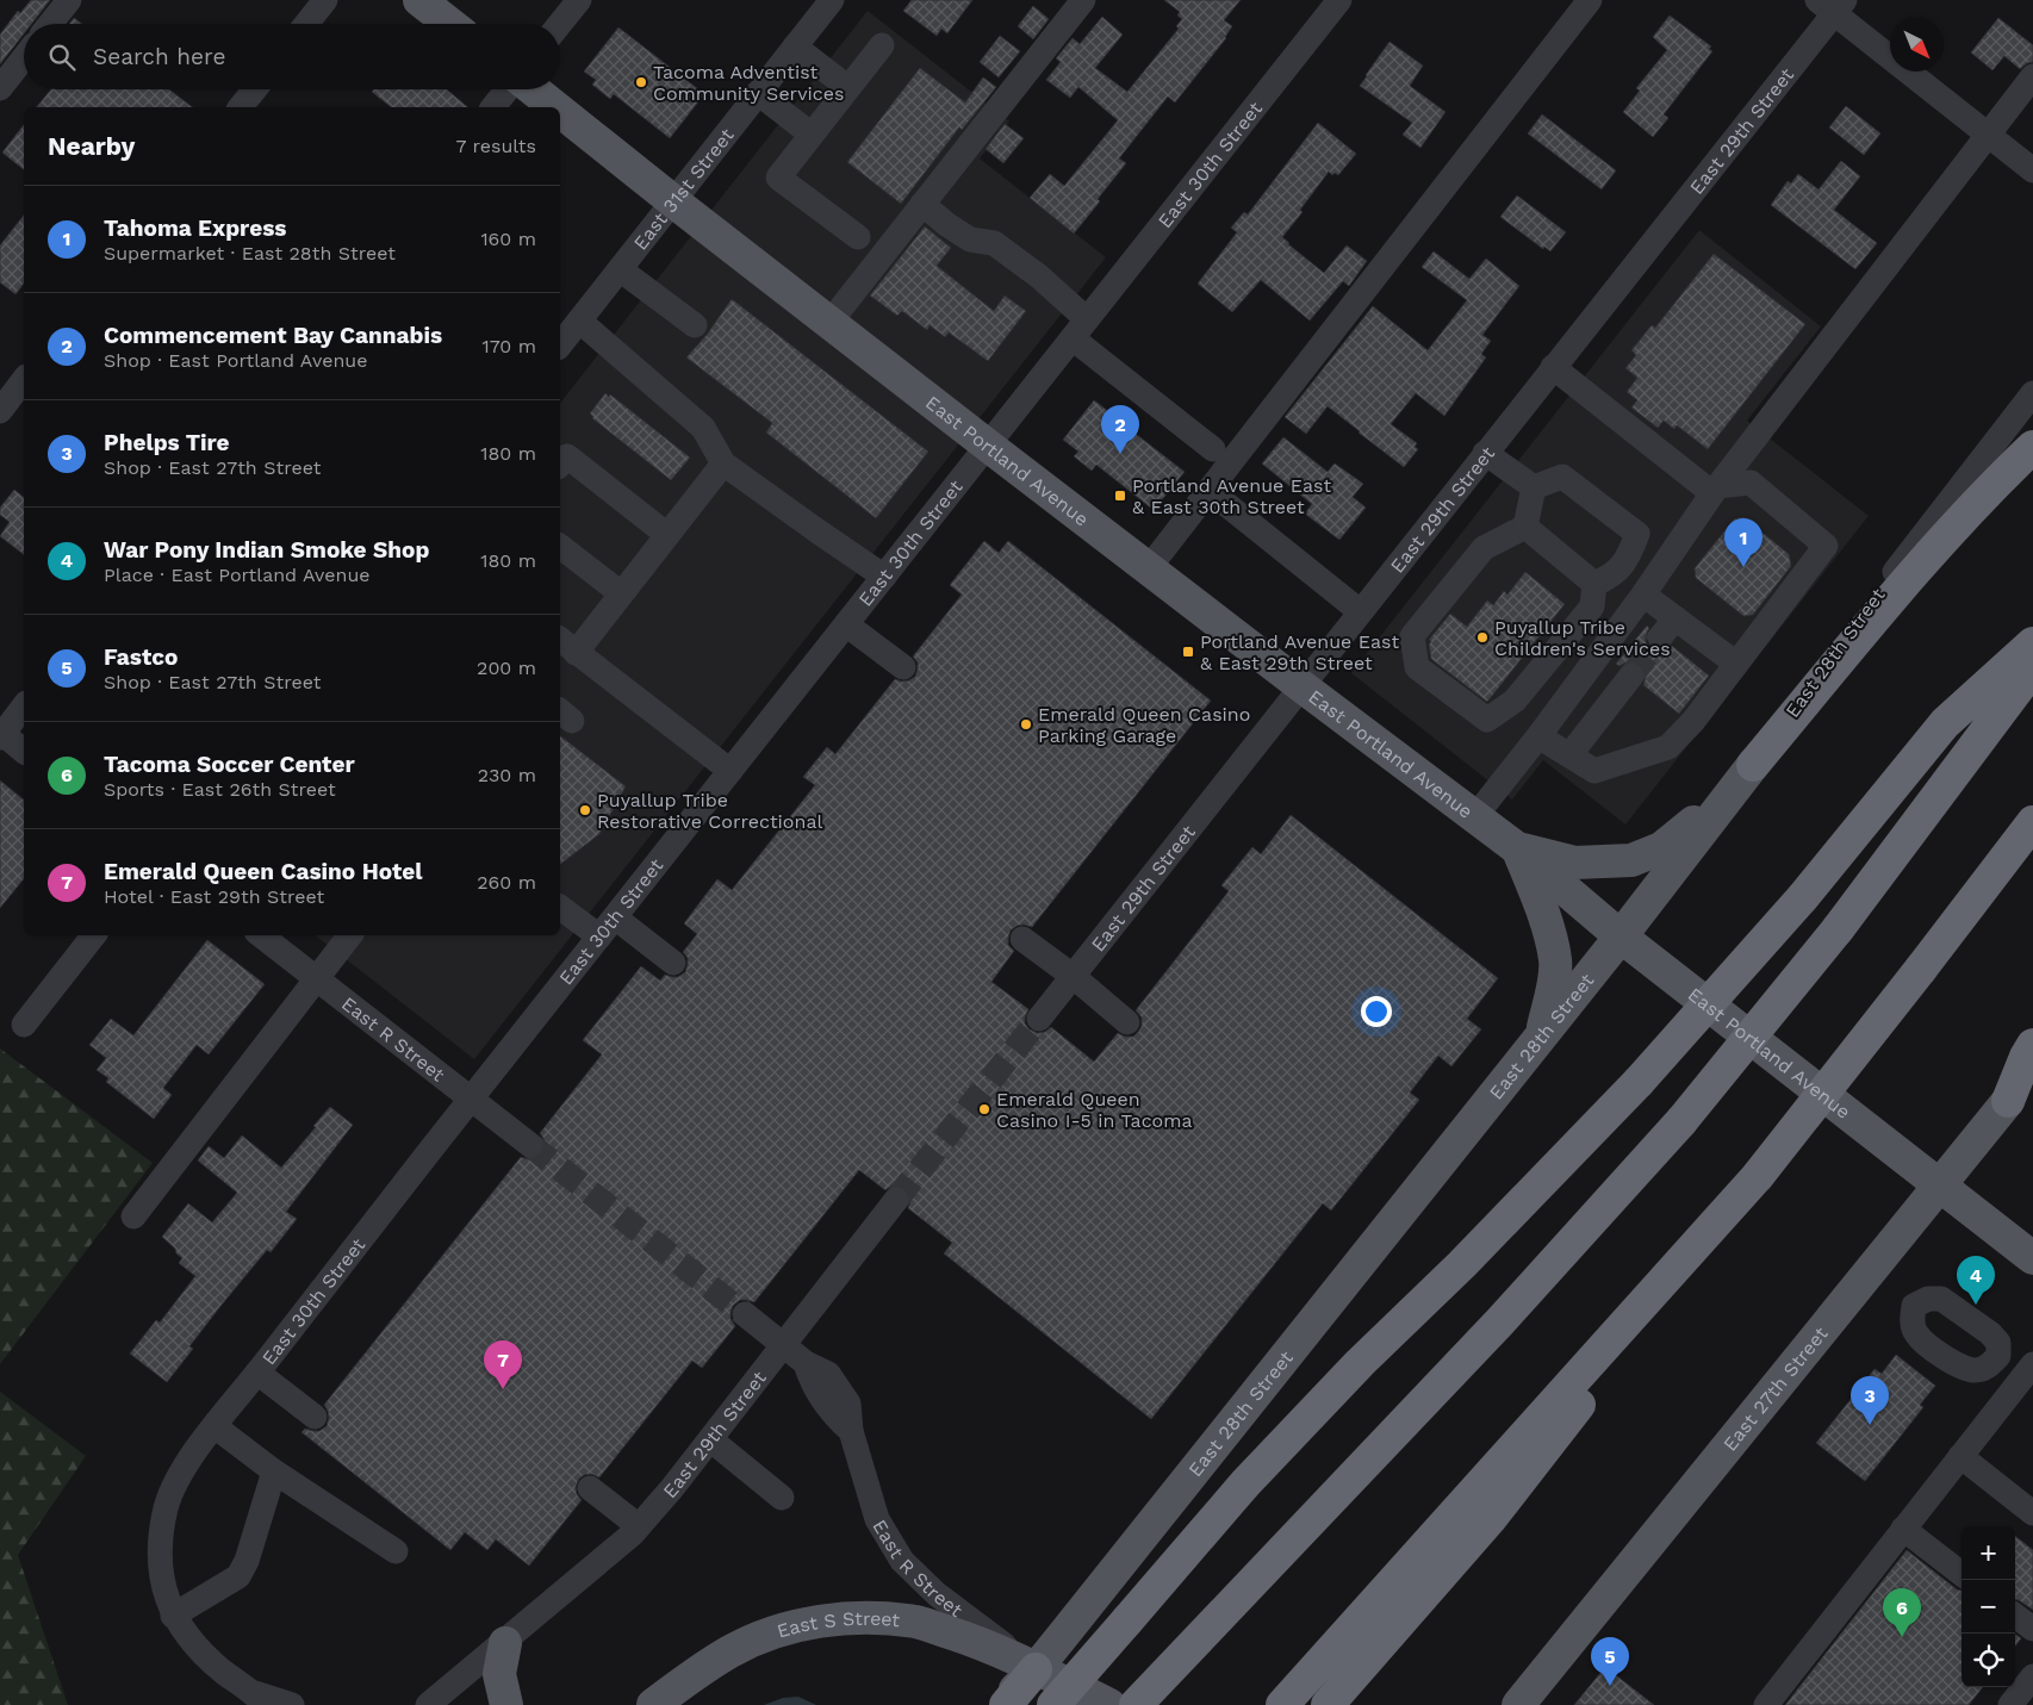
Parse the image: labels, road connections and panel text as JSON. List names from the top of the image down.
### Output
{
  "streets": {
    "main road": [
      "East Portland Avenue",
      "East 28th Street",
      "East 27th Street",
      "East S Street"
    ],
    "street": [
      "East 29th Street",
      "East 30th Street",
      "East 31st Street",
      "East R Street"
    ]
  },
  "crossings": [
    ["East 29th Street", "East Portland Avenue"],
    ["East 29th Street", "East R Street"],
    ["East 30th Street", "East Portland Avenue"],
    ["East 30th Street", "East R Street"],
    ["East 31st Street", "East Portland Avenue"],
    ["East Portland Avenue", "East 28th Street"],
    ["East Portland Avenue", "East 27th Street"],
    ["East 28th Street", "East R Street"],
    ["East 28th Street", "East S Street"],
    ["East R Street", "East S Street"]
  ],
  "places": {
    "other": [
      "Tacoma Adventist Community Services",
      "Puyallup Tribe Children's Services",
      "Emerald Queen Casino Parking Garage",
      "Puyallup Tribe Restorative Correctional",
      "Emerald Queen Casino I-5 in Tacoma"
    ],
    "transit": ["Portland Avenue East & East 30th Street", "Portland Avenue East & East 29th Street"]
  },
  "north": "bottom right",
  "page": {
    "search": "Search here",
    "heading": ["Nearby", "7 results"],
    "list": [
      {
        "mark": "1",
        "name": "Tahoma Express",
        "note": "Supermarket · East 28th Street",
        "value": "160 m"
      },
      {
        "mark": "2",
        "name": "Commencement Bay Cannabis",
        "note": "Shop · East Portland Avenue",
        "value": "170 m"
      },
      {
        "mark": "3",
        "name": "Phelps Tire",
        "note": "Shop · East 27th Street",
        "value": "180 m"
      },
      {
        "mark": "4",
        "name": "War Pony Indian Smoke Shop",
        "note": "Place · East Portland Avenue",
        "value": "180 m"
      },
      {
        "mark": "5",
        "name": "Fastco",
        "note": "Shop · East 27th Street",
        "value": "200 m"
      },
      {
        "mark": "6",
        "name": "Tacoma Soccer Center",
        "note": "Sports · East 26th Street",
        "value": "230 m"
      },
      {
        "mark": "7",
        "name": "Emerald Queen Casino Hotel",
        "note": "Hotel · East 29th Street",
        "value": "260 m"
      }
    ],
    "pins": [
      "2",
      "1",
      "4",
      "7",
      "3",
      "6",
      "5"
    ],
    "map_buttons": ["+", "−"]
  }
}
